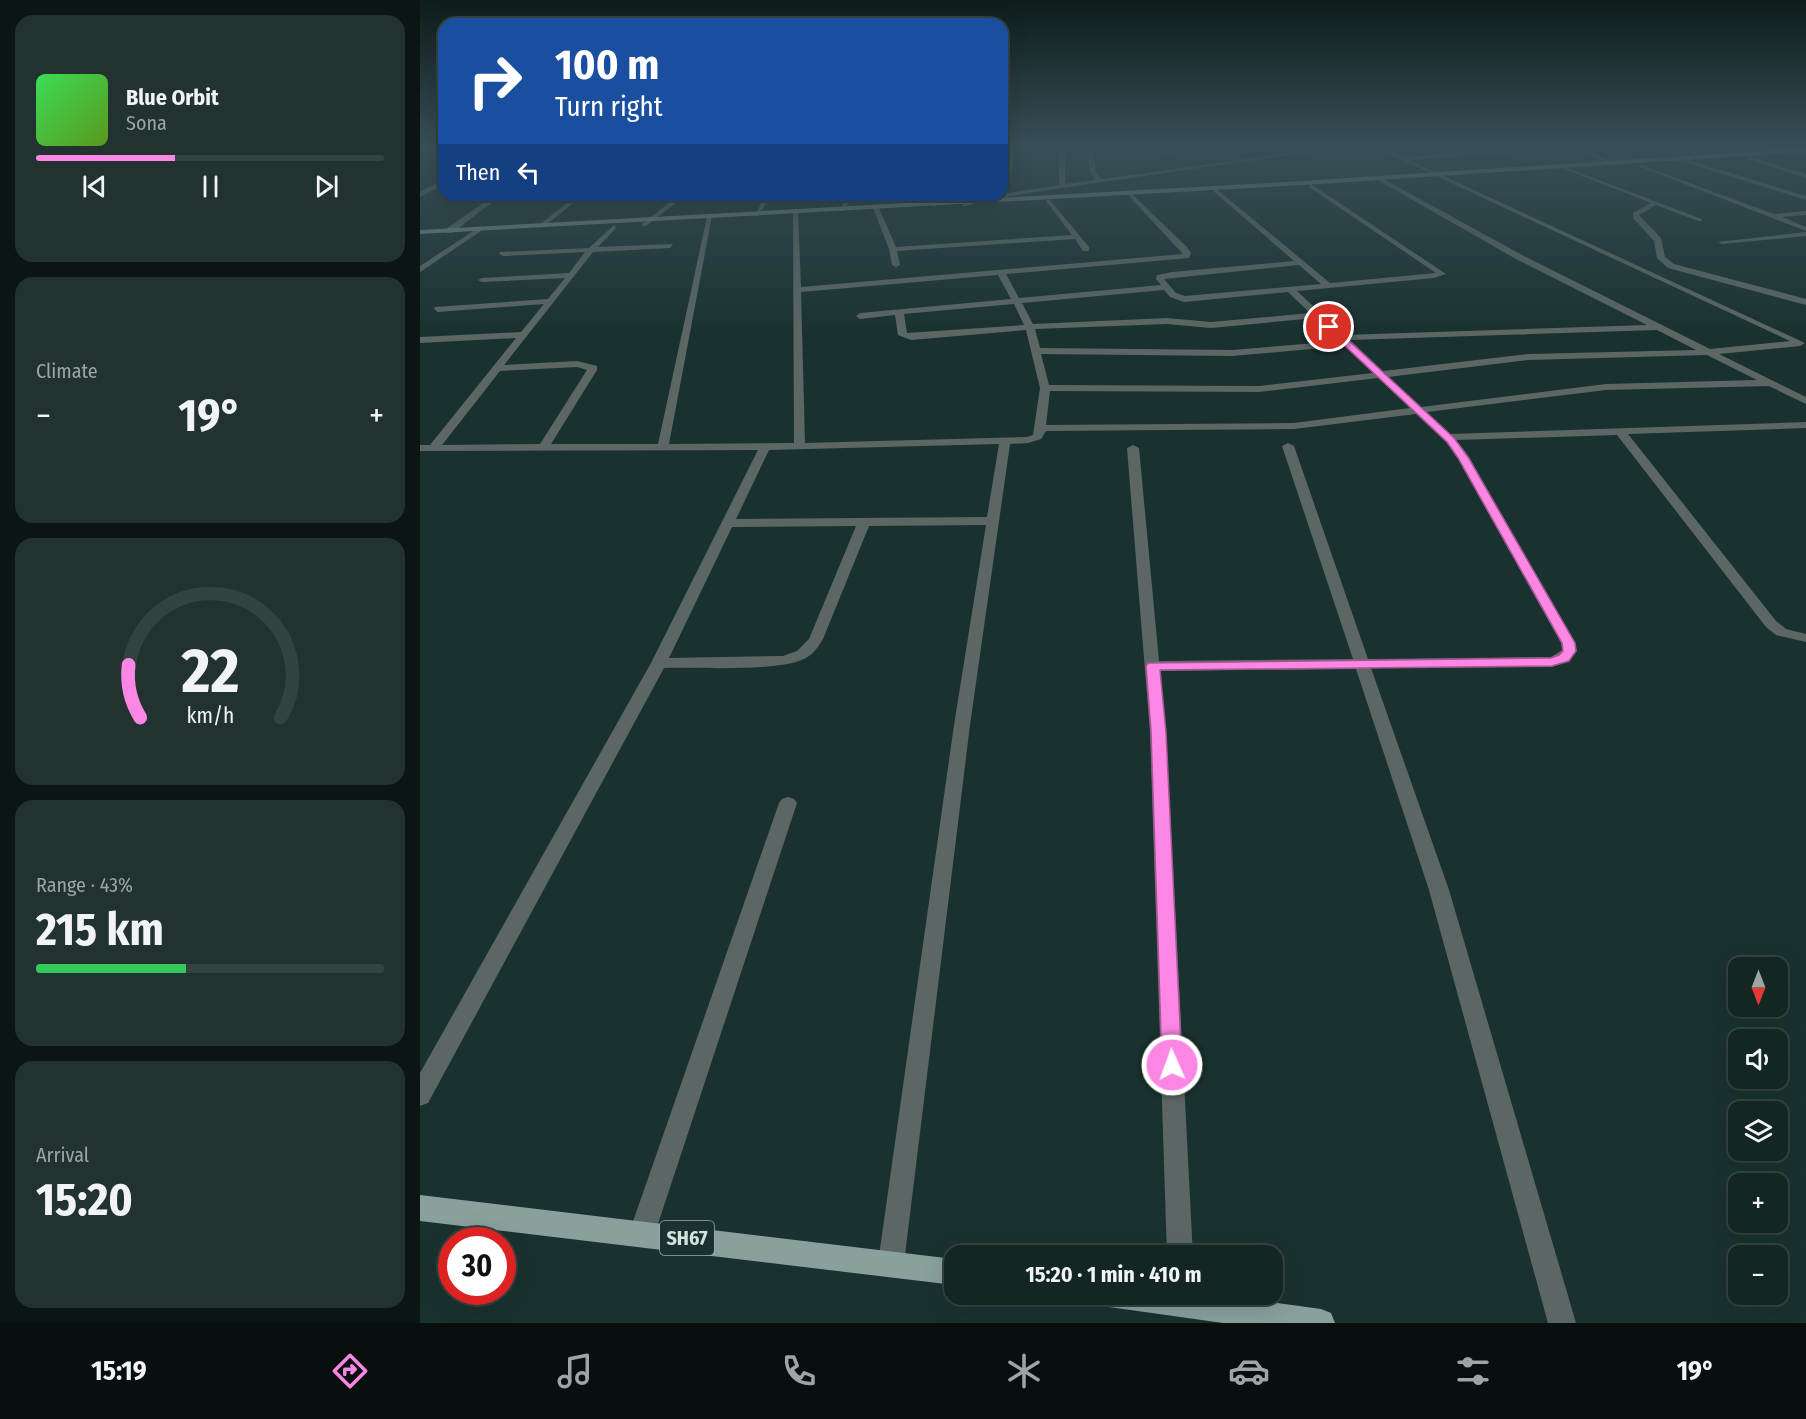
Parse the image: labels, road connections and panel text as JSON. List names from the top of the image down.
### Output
{
  "streets": {
    "main road": ["SH67"]
  },
  "north": "bottom",
  "page": {
    "turn": ["100 m", "Turn right"],
    "song": ["Blue Orbit", "Sona"],
    "then": "Then",
    "tile": [
      "Climate",
      ["Range · 43%", "215 km"],
      ["Arrival", "15:20"]
    ],
    "heat": ["−", "19°", "+"],
    "map_buttons": ["+", "−"],
    "limit": "30",
    "trip": "15:20 · 1 min · 410 m",
    "tabs": ["15:19", "19°"],
    "gauge": ["22", "km/h"]
  }
}
